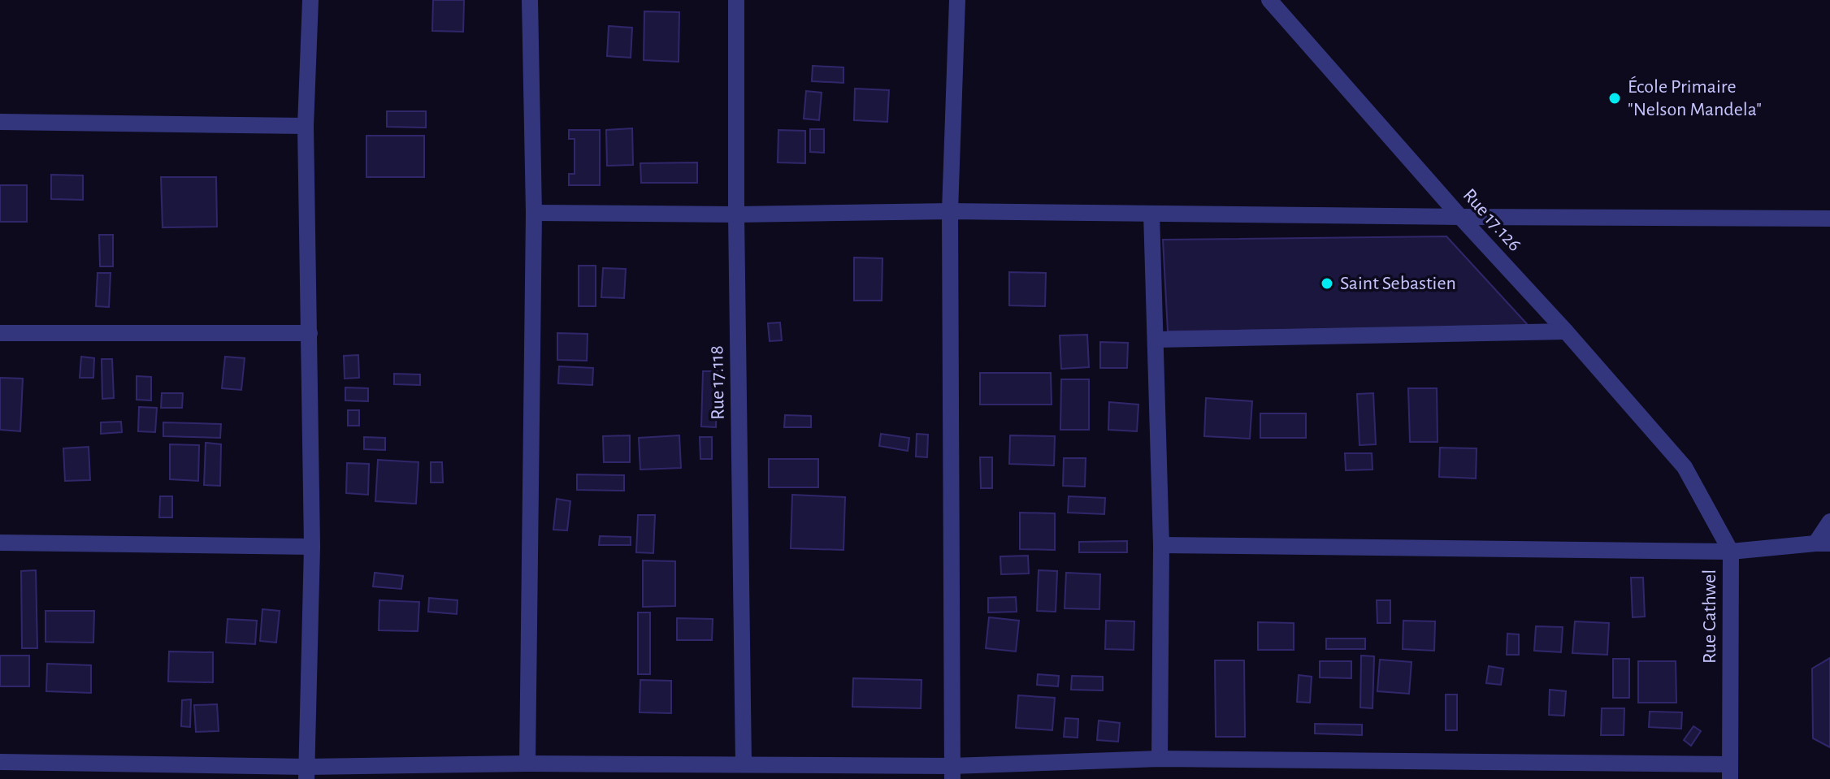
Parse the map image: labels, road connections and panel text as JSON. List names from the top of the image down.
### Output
{
  "streets": {
    "street": ["Rue 17.126", "Rue 17.118", "Rue Cathwel"]
  },
  "crossings": [
    ["Rue 17.126", "Rue Cathwel"]
  ],
  "places": ["École Primaire \"Nelson Mandela\"", "Saint Sebastien"]
}
